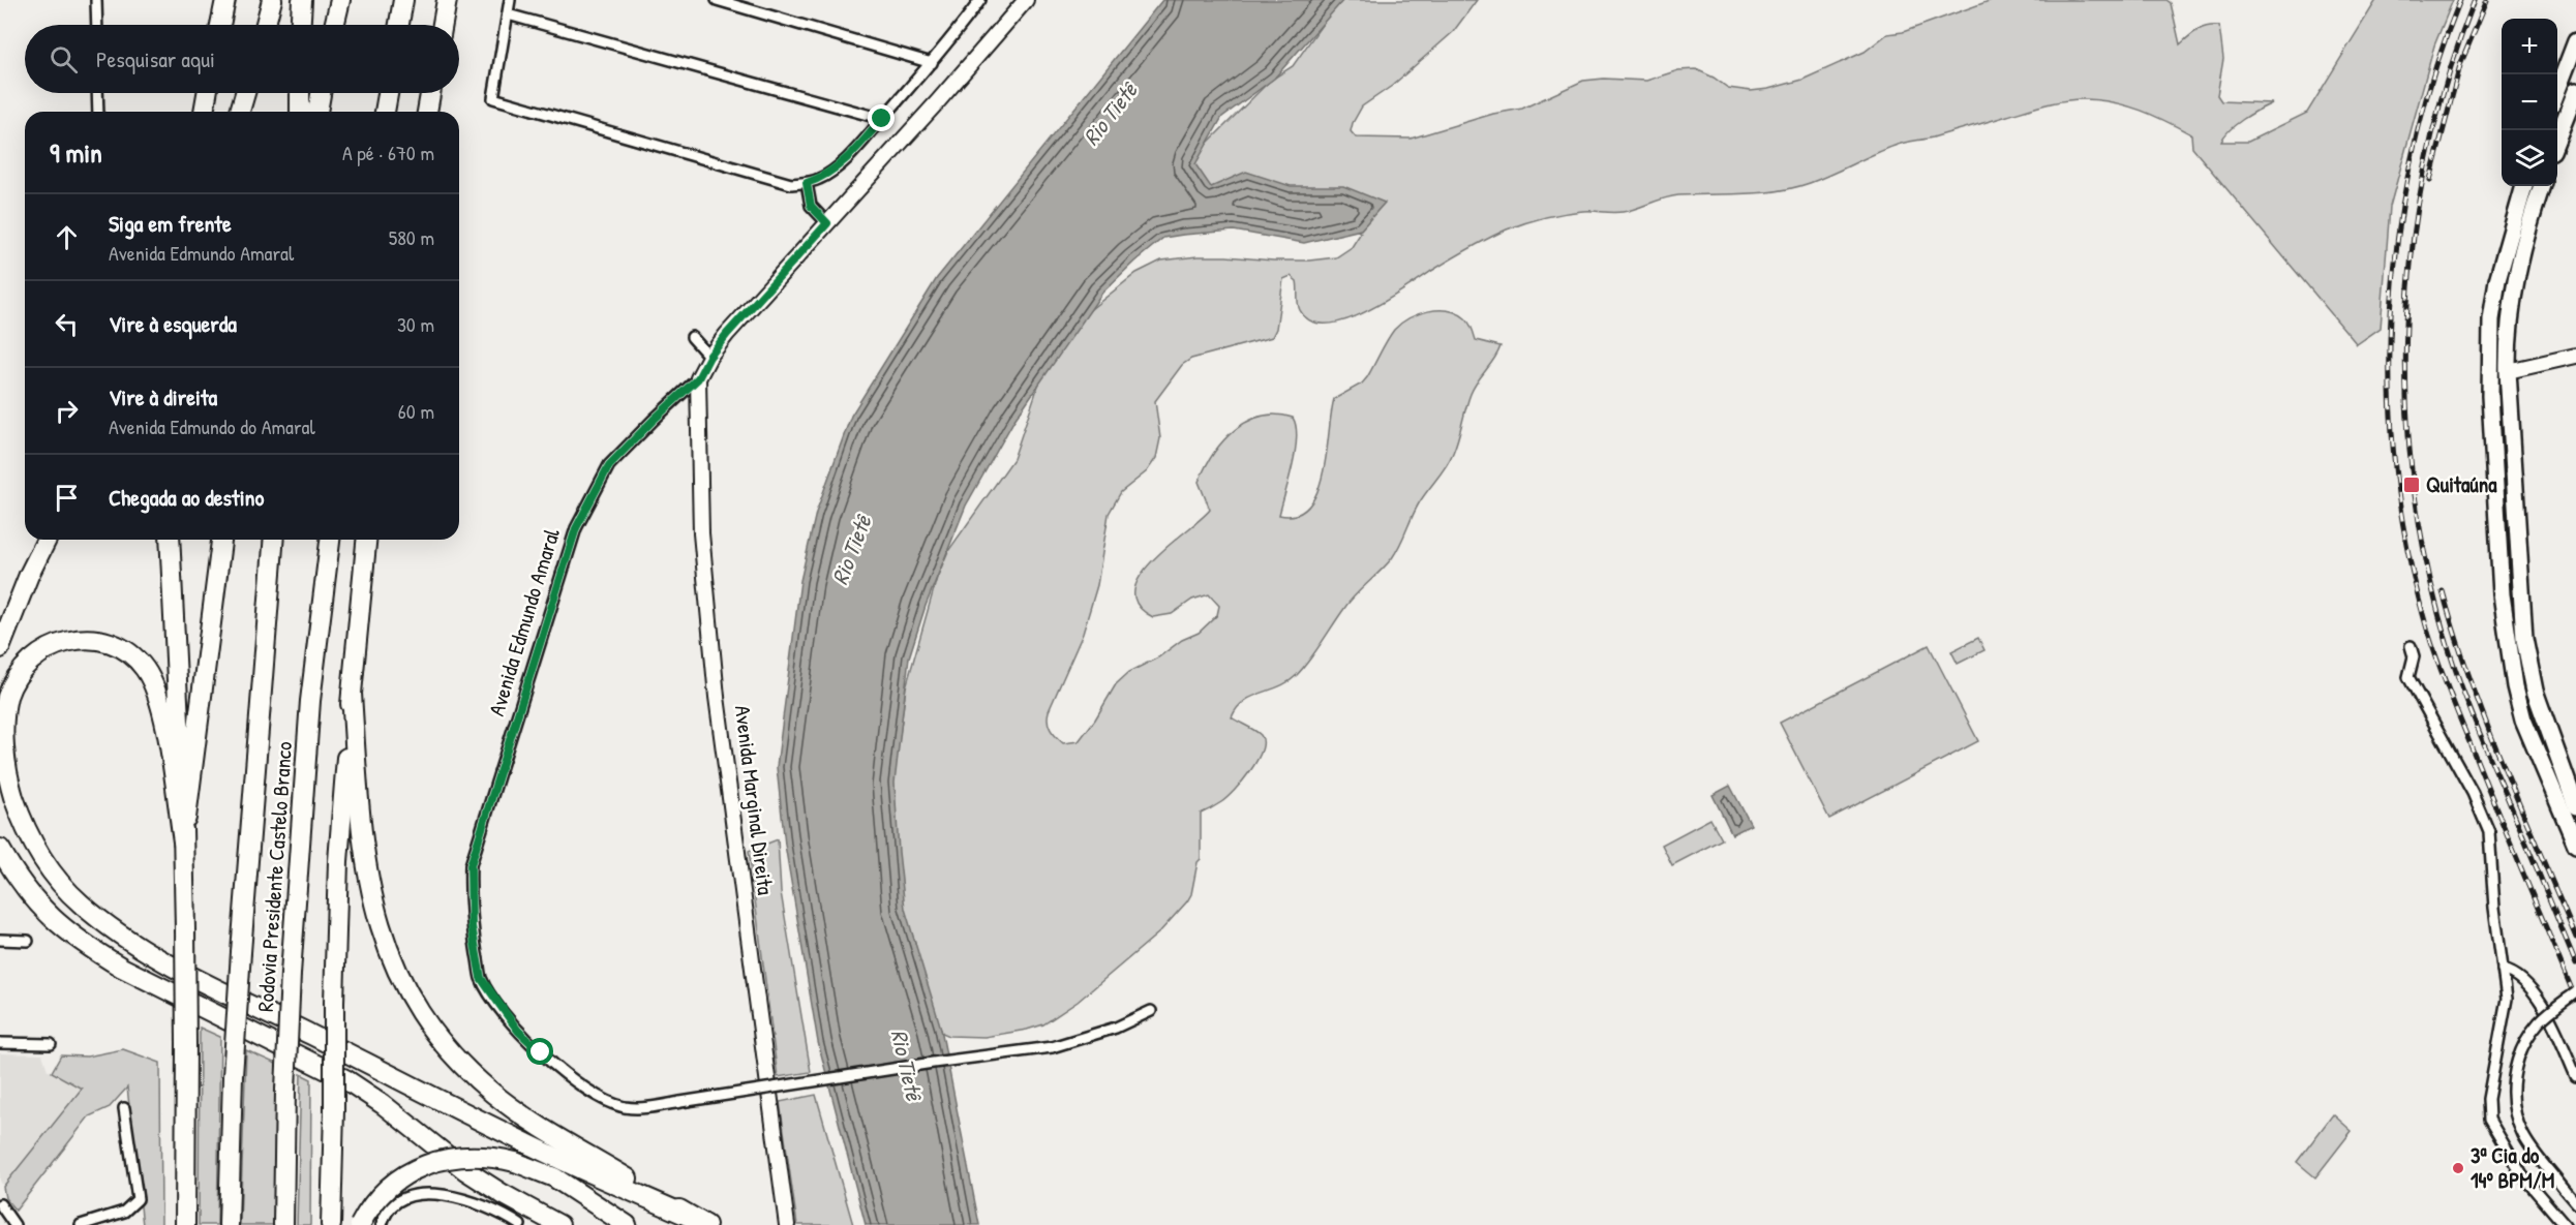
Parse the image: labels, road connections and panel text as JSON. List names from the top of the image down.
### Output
{
  "streets": {
    "highway": ["Rodovia Presidente Castelo Branco"],
    "main road": ["Avenida Edmundo Amaral", "Avenida Marginal Direita"]
  },
  "crossings": [
    ["Avenida Edmundo Amaral", "Avenida Marginal Direita"]
  ],
  "water": ["Rio Tietê"],
  "places": {
    "transit": ["Quitaúna"],
    "other": ["3ª Cia do 14º BPM/M"]
  },
  "page": {
    "map_buttons": ["+", "−"],
    "search": "Pesquisar aqui",
    "heading": ["9 min", "A pé · 670 m"],
    "list": [
      ["Siga em frente", "Avenida Edmundo Amaral", "580 m"],
      ["Vire à esquerda", "30 m"],
      ["Vire à direita", "Avenida Edmundo do Amaral", "60 m"],
      "Chegada ao destino"
    ]
  }
}
